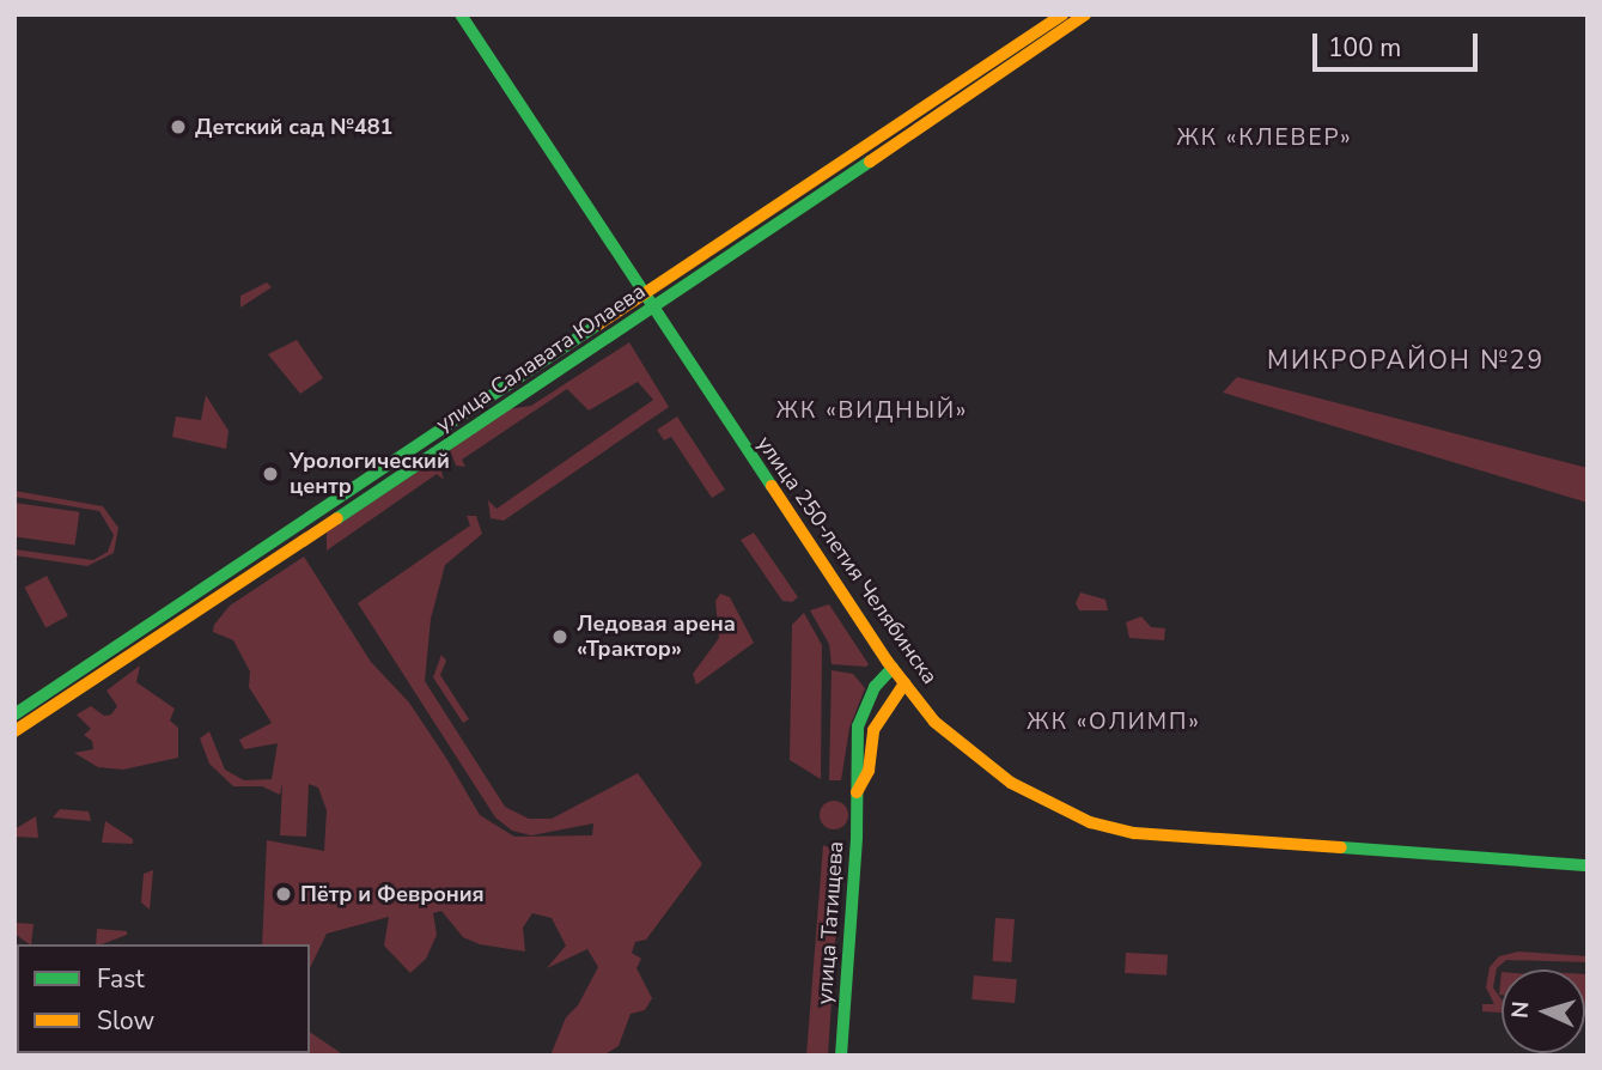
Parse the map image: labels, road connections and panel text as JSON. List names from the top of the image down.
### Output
{
  "streets": {
    "main road": ["улица Салавата Юлаева", "улица 250-летия Челябинска", "улица Татищева"]
  },
  "crossings": [
    ["улица Салавата Юлаева", "улица 250-летия Челябинска"],
    ["улица 250-летия Челябинска", "улица Татищева"]
  ],
  "districts": [
    "ЖК «КЛЕВЕР»",
    "МИКРОРАЙОН №29",
    "ЖК «ВИДНЫЙ»",
    "ЖК «ОЛИМП»"
  ],
  "places": [
    "Детский сад №481",
    "Урологический центр",
    "Ледовая арена «Трактор»",
    "Пётр и Феврония"
  ],
  "legend": ["Fast", "Slow"],
  "scale_bar": "100 m",
  "north": "left"
}
